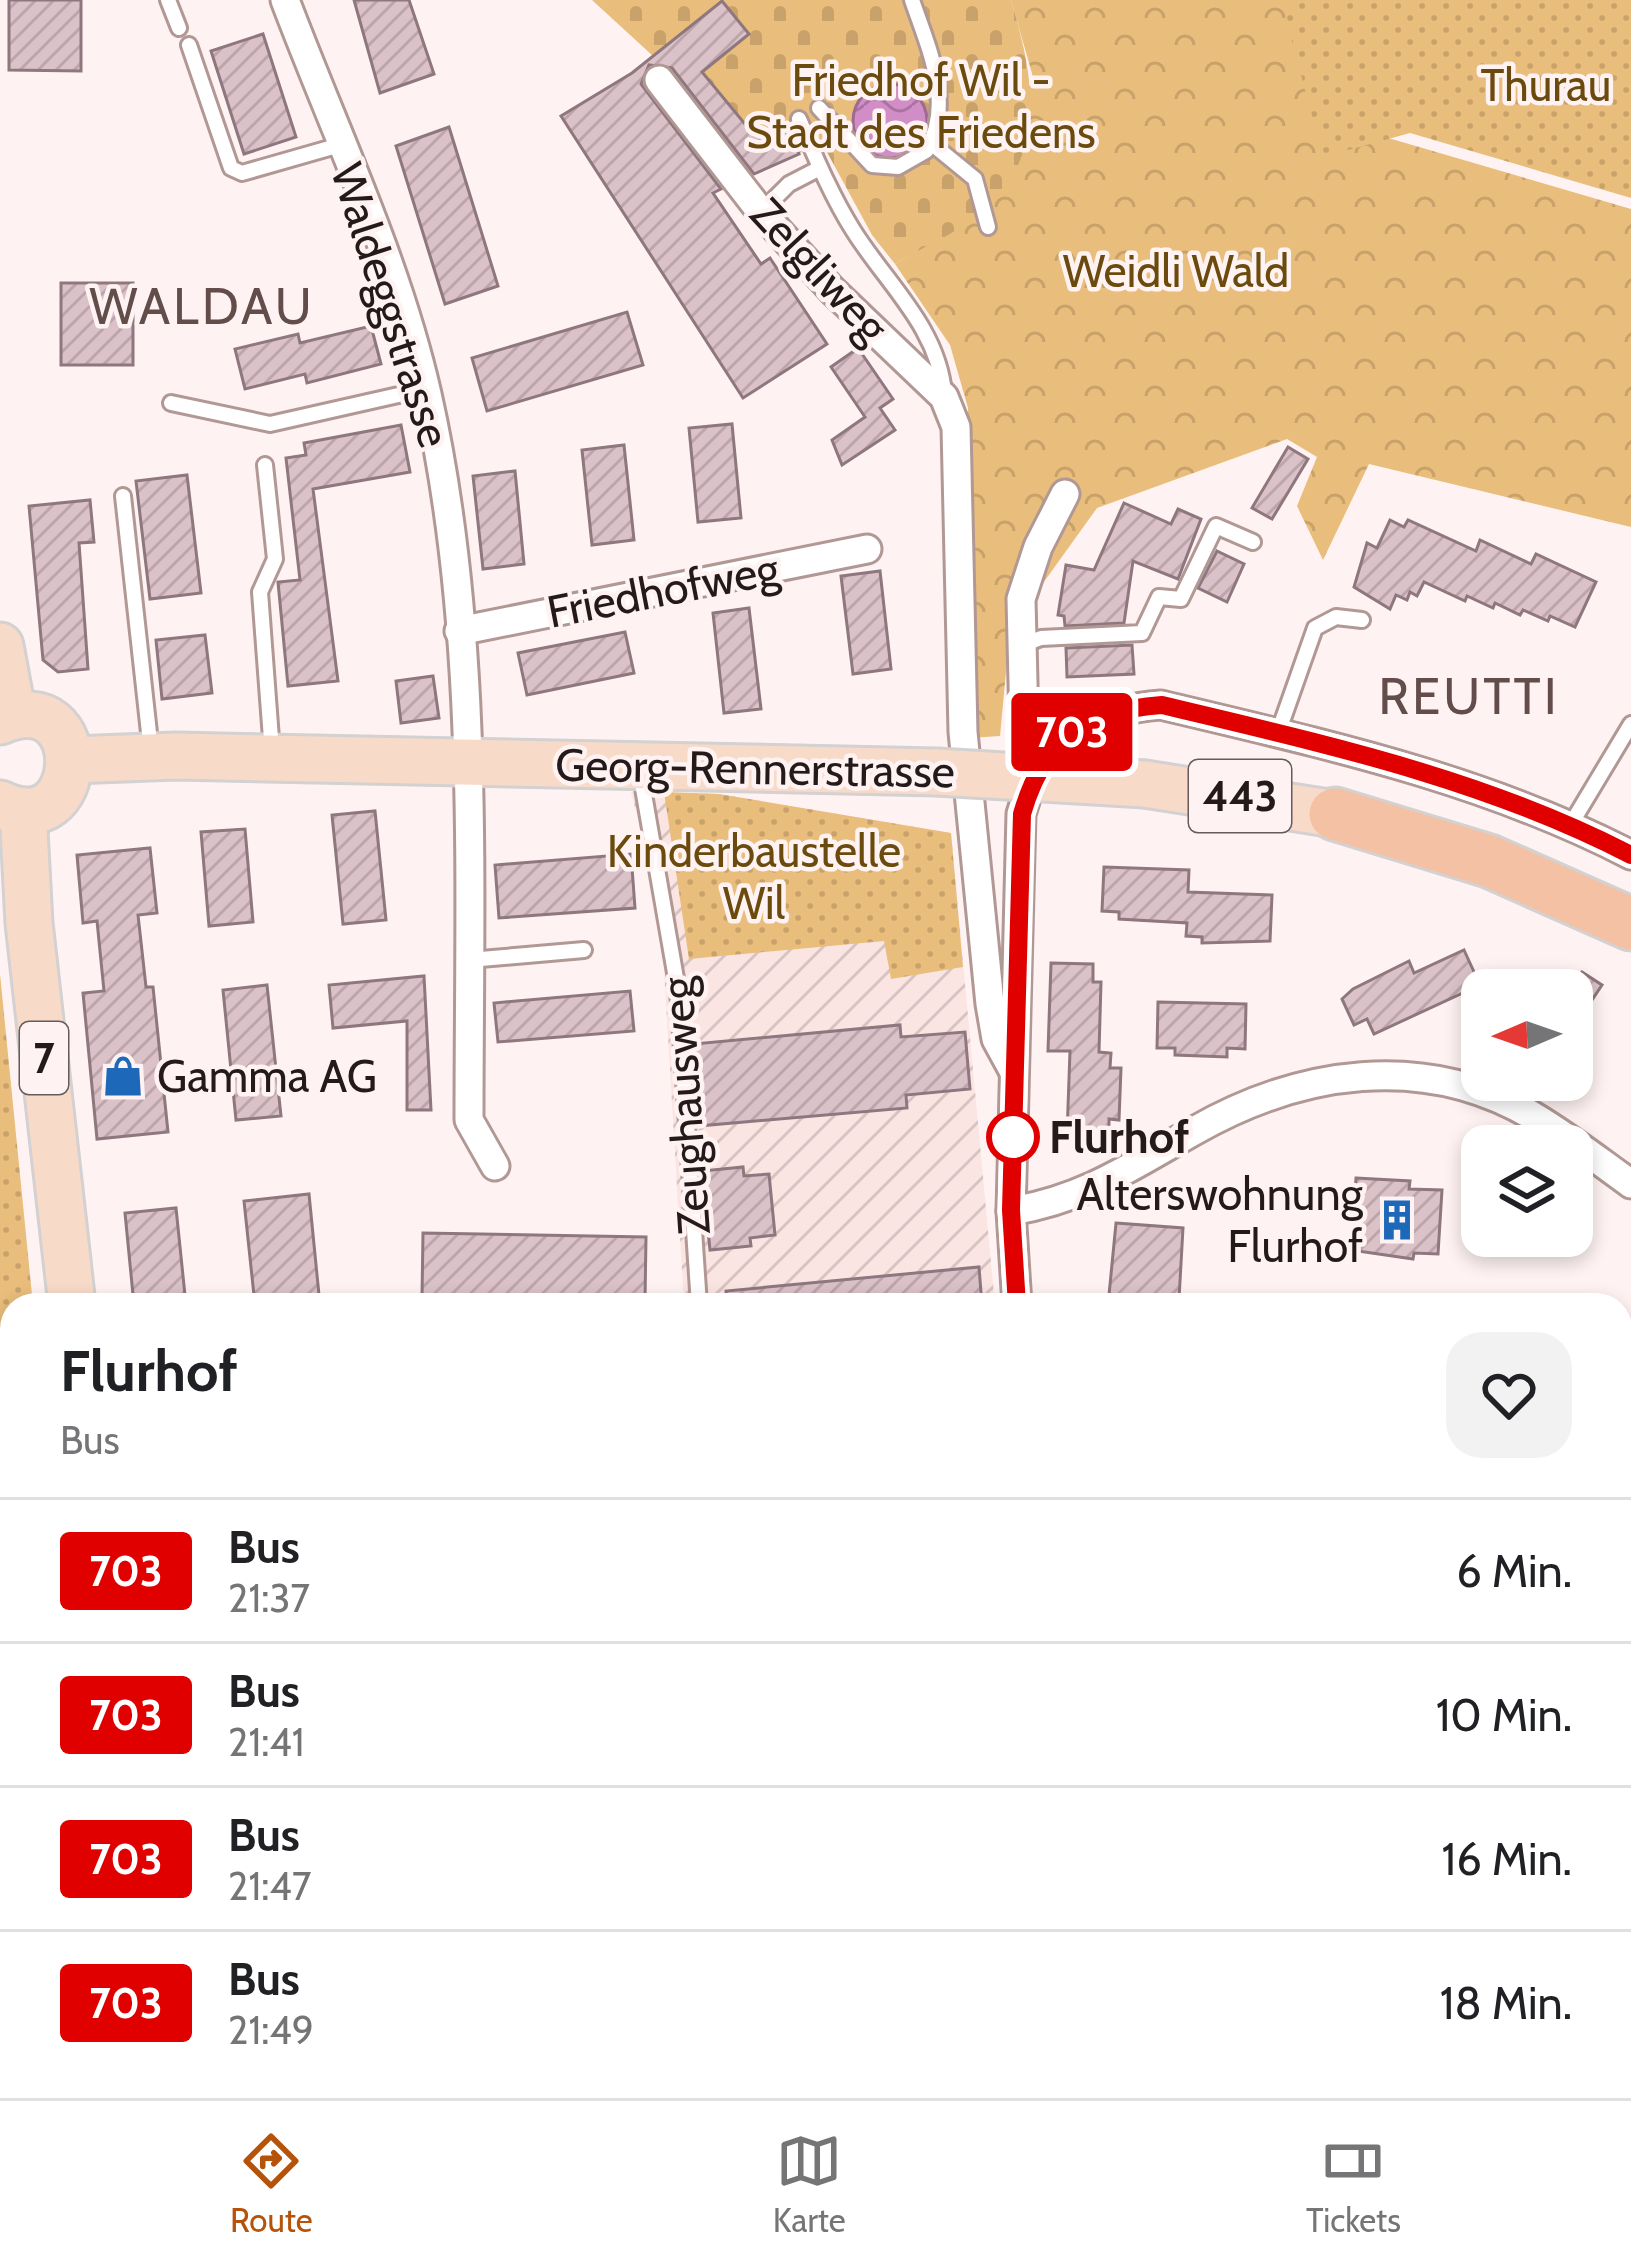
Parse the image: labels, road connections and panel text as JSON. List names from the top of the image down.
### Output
{
  "streets": {
    "highway": ["Georg-Rennerstrasse", "443"],
    "main road": ["7"],
    "street": ["Zelgliweg", "Waldeggstrasse", "Friedhofweg"],
    "lane": ["Zeughausweg"]
  },
  "crossings": [
    ["Waldeggstrasse", "Friedhofweg"],
    ["Waldeggstrasse", "Georg-Rennerstrasse"],
    ["Georg-Rennerstrasse", "Zeughausweg"]
  ],
  "districts": ["WALDAU", "REUTTI"],
  "parks": [
    "Friedhof Wil - Stadt des Friedens",
    "Thurau",
    "Weidli Wald",
    "Kinderbaustelle Wil"
  ],
  "places": {
    "shop": ["Gamma AG"],
    "other": ["Flurhof"],
    "building": ["Alterswohnung Flurhof"]
  },
  "lines": ["bus line 703"],
  "north": "left",
  "page": {
    "on_map": "703",
    "heading": ["Flurhof", "Bus"],
    "list": [
      {
        "mark": "703",
        "name": "Bus",
        "note": "21:37",
        "value": "6 Min."
      },
      {
        "mark": "703",
        "name": "Bus",
        "note": "21:41",
        "value": "10 Min."
      },
      {
        "mark": "703",
        "name": "Bus",
        "note": "21:47",
        "value": "16 Min."
      },
      {
        "mark": "703",
        "name": "Bus",
        "note": "21:49",
        "value": "18 Min."
      }
    ],
    "tabs": ["Route", "Karte", "Tickets"]
  }
}
